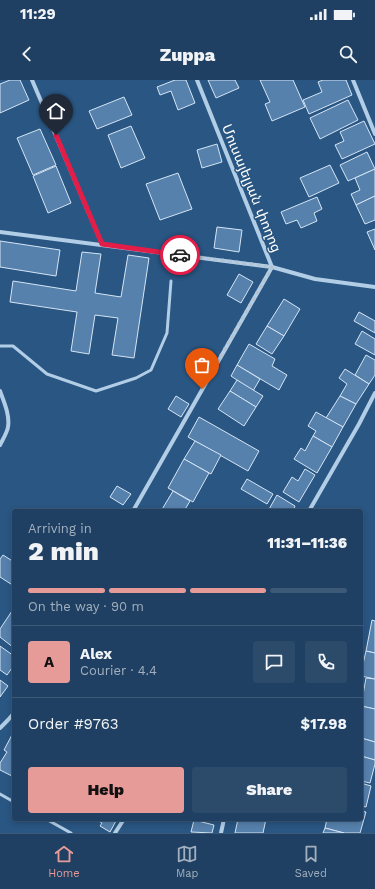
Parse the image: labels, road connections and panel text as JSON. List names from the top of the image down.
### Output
{
  "streets": {
    "street": ["Մուսայելյան փողոց"]
  },
  "page": {
    "status": "11:29",
    "header": "Zuppa",
    "heading": ["2 min", "Arriving in", "11:31–11:36"],
    "panel": [
      "Alex",
      "Courier · 4.4",
      "Order #9763",
      "$17.98"
    ],
    "bar": "On the way · 90 m",
    "round": "A",
    "buttons": ["Help", "Share"],
    "tabs": ["Home", "Map", "Saved"]
  }
}
